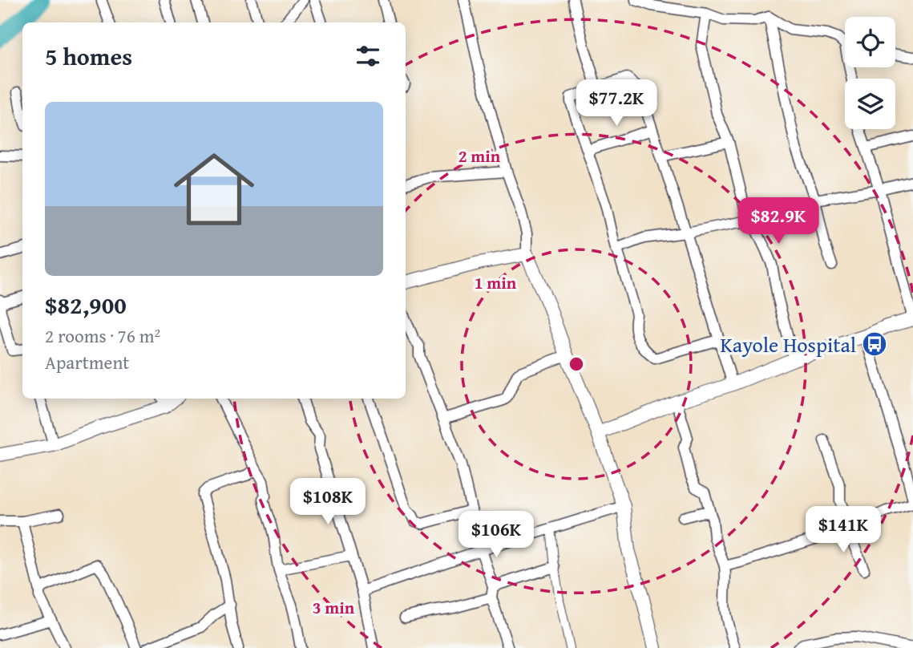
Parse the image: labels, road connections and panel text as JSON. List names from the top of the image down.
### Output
{
  "places": {
    "bus stop": ["Kayole Hospital"]
  },
  "page": {
    "heading": "5 homes",
    "price": [
      "$77.2K",
      "$82.9K",
      "$108K",
      "$141K",
      "$106K"
    ],
    "list": [
      {
        "name": "$82,900",
        "note": "2 rooms · 76 m² · Apartment"
      }
    ]
  },
  "rings": ["2 min", "1 min", "3 min"]
}
